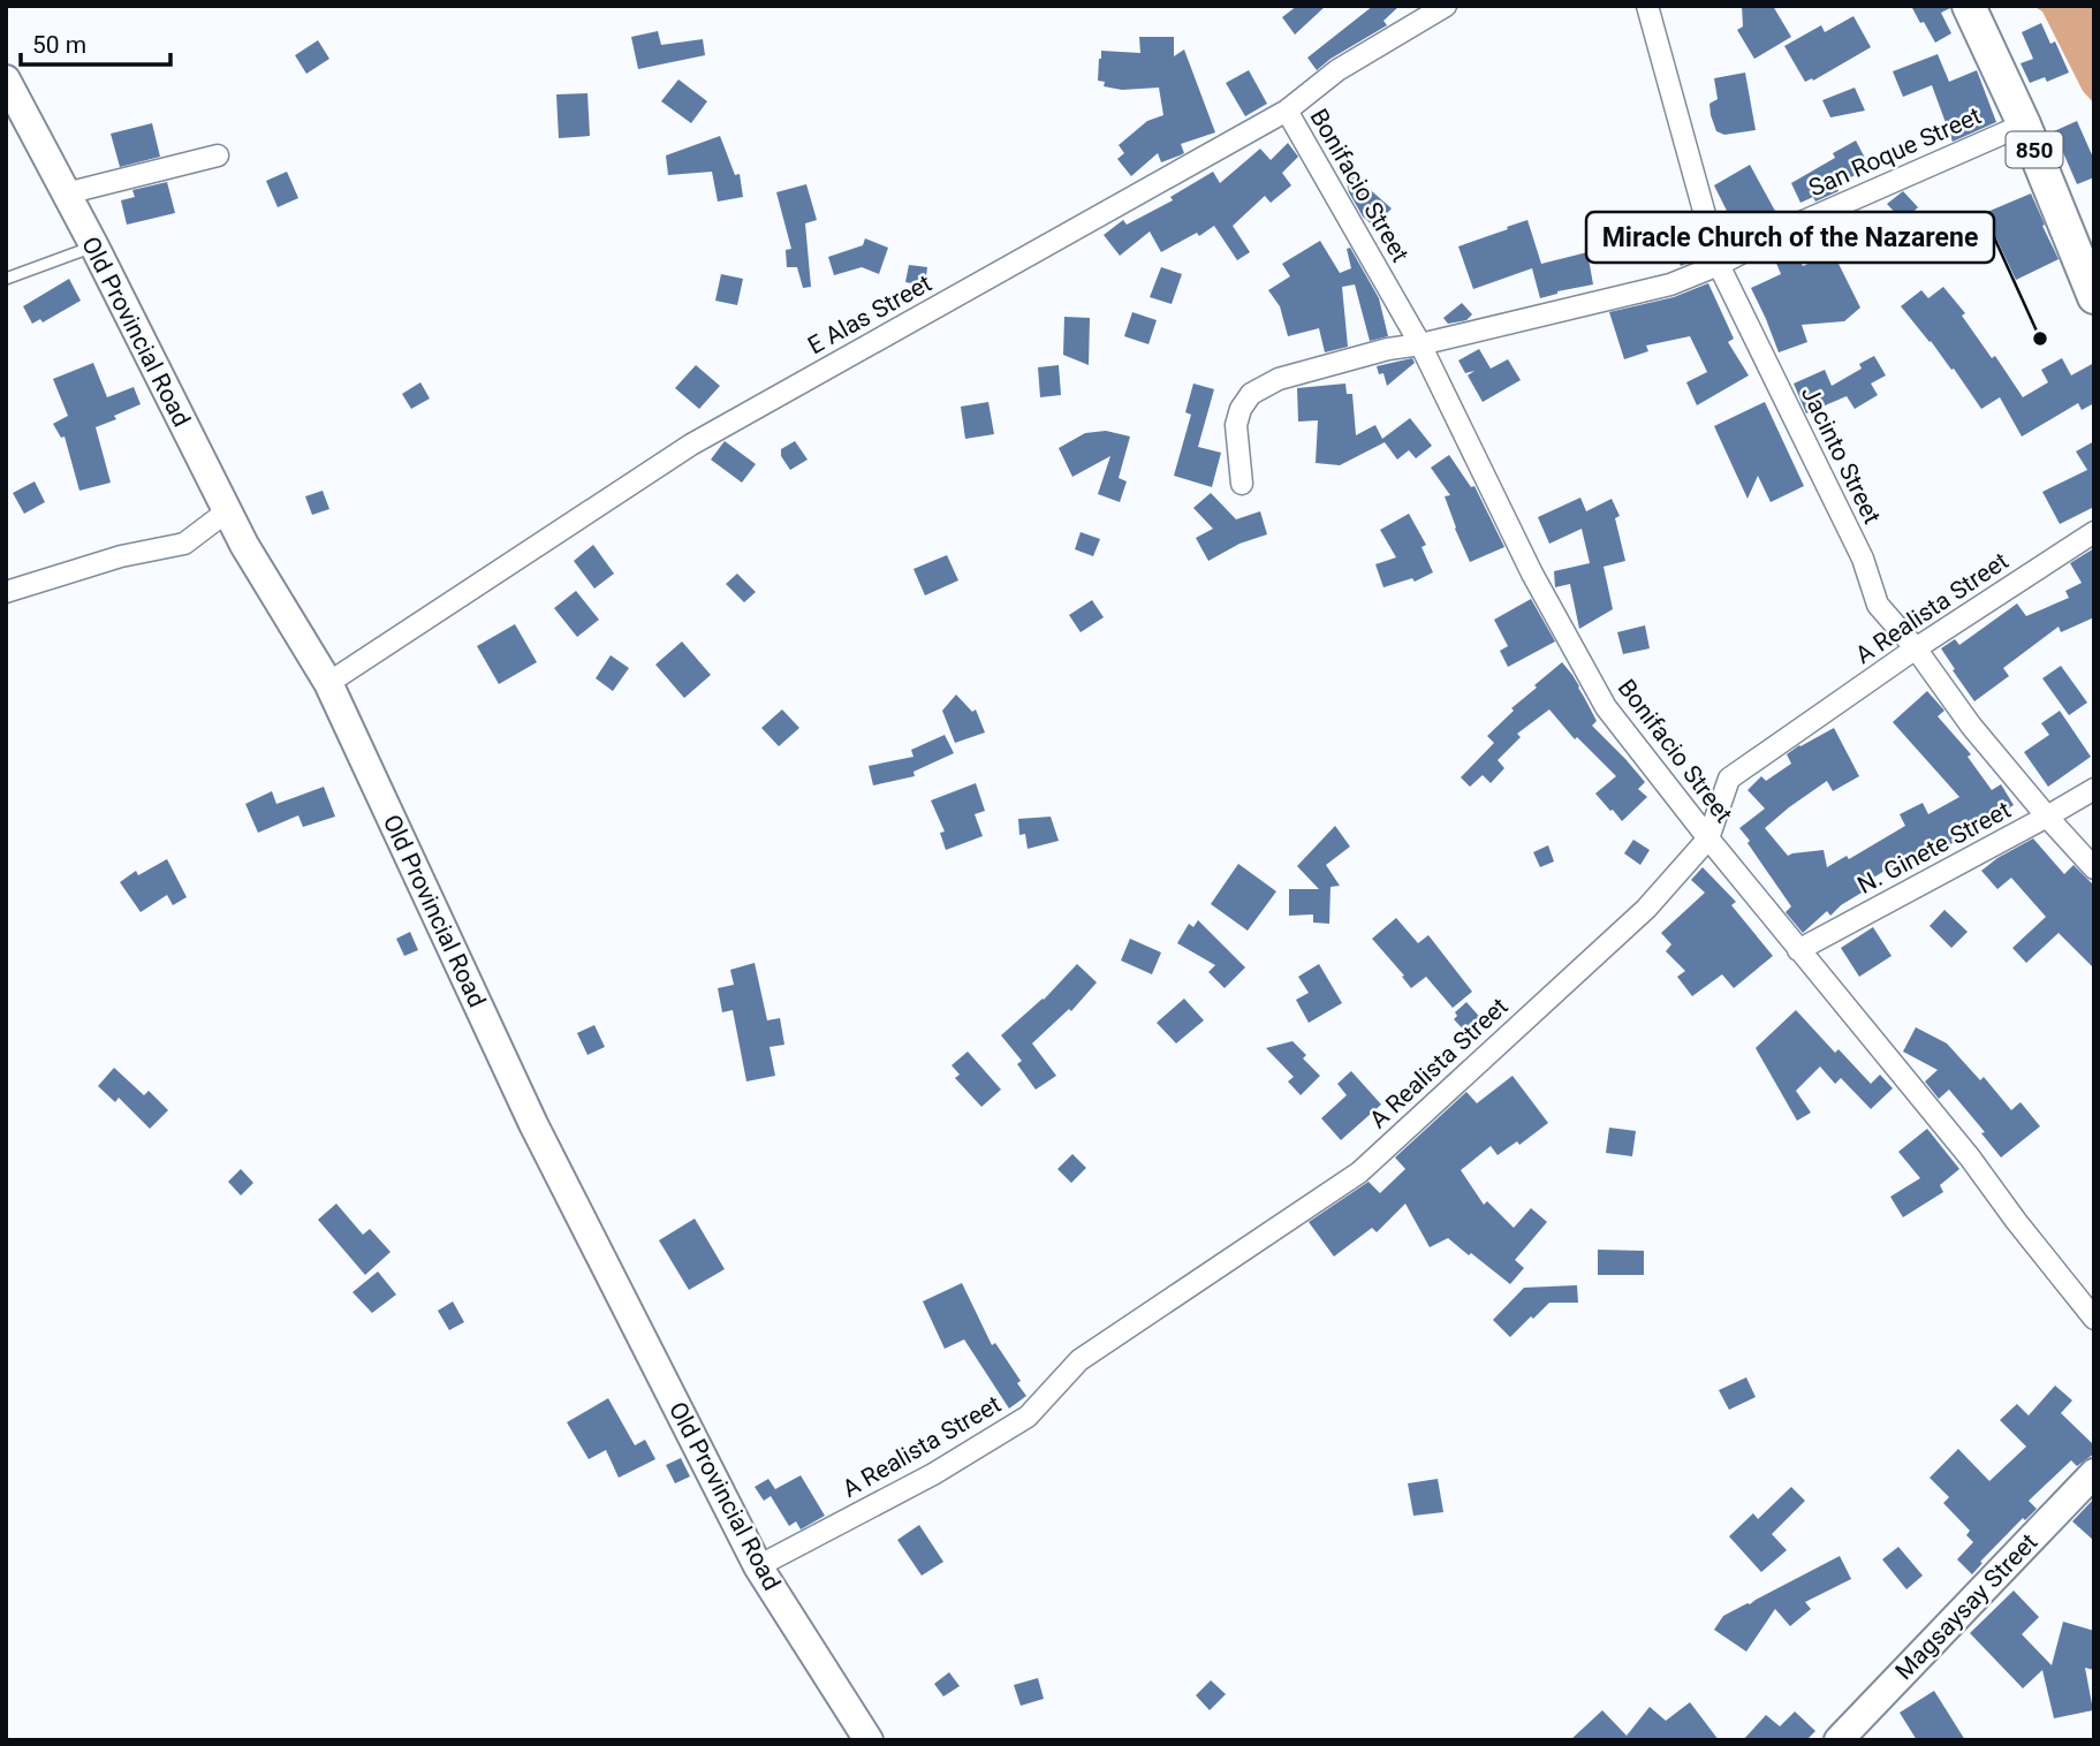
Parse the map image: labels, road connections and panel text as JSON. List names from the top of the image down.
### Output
{
  "streets": {
    "main road": ["850", "Old Provincial Road", "Magsaysay Street"],
    "street": [
      "San Roque Street",
      "Bonifacio Street",
      "E Alas Street",
      "Jacinto Street",
      "A Realista Street",
      "N. Ginete Street"
    ]
  },
  "crossings": [
    ["850", "San Roque Street"],
    ["San Roque Street", "Bonifacio Street"],
    ["San Roque Street", "Jacinto Street"],
    ["Bonifacio Street", "E Alas Street"],
    ["Bonifacio Street", "A Realista Street"],
    ["Bonifacio Street", "N. Ginete Street"],
    ["E Alas Street", "Old Provincial Road"],
    ["Old Provincial Road", "A Realista Street"],
    ["Jacinto Street", "A Realista Street"],
    ["Jacinto Street", "N. Ginete Street"]
  ],
  "places": ["Miracle Church of the Nazarene"],
  "scale_bar": "50 m"
}
